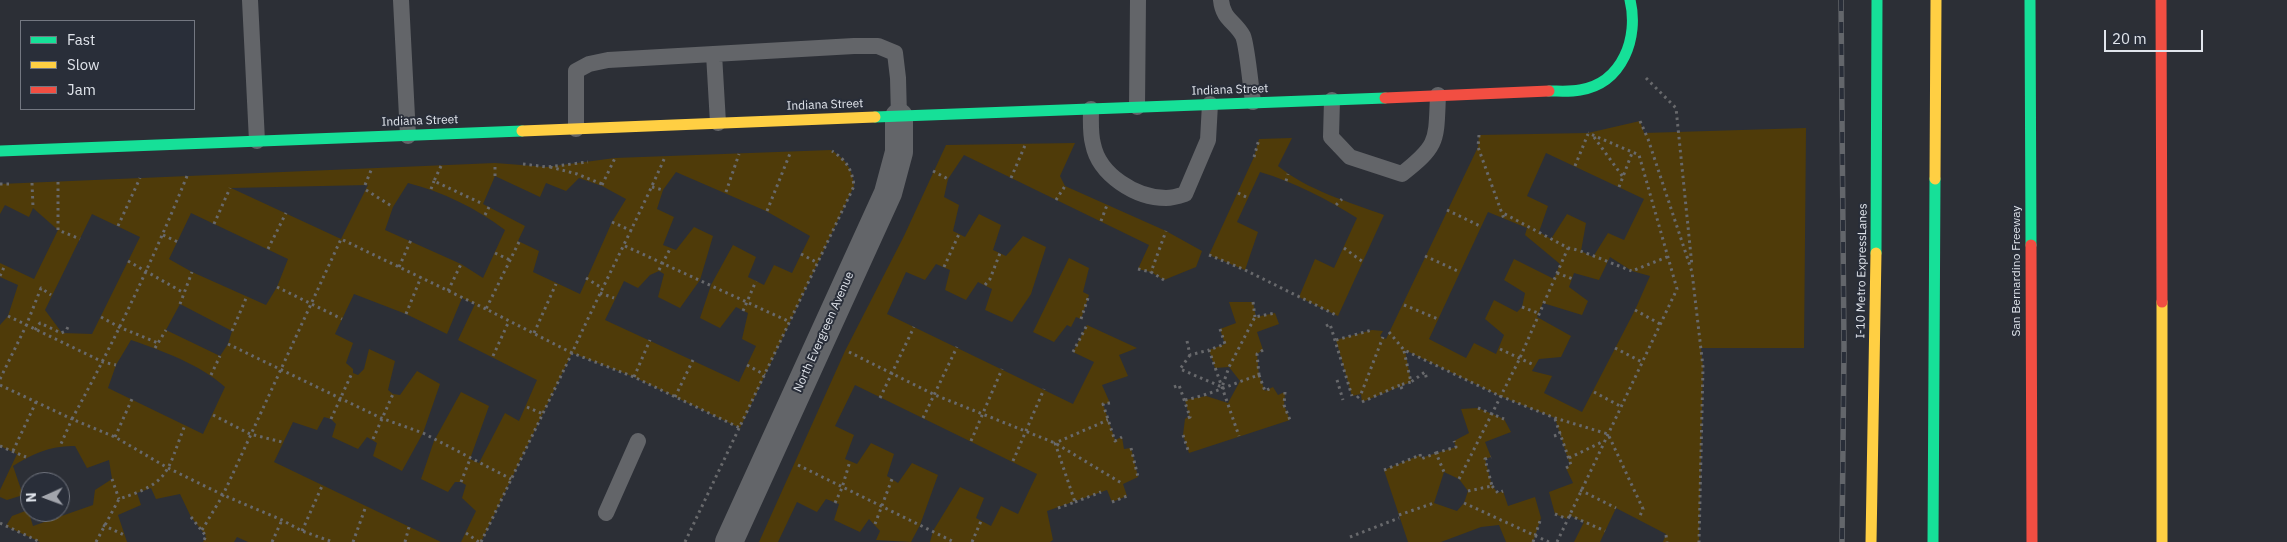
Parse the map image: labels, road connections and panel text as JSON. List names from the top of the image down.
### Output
{
  "streets": {
    "main road": ["Indiana Street", "I-10 Metro ExpressLanes", "San Bernardino Freeway"],
    "street": ["North Evergreen Avenue"]
  },
  "crossings": [
    ["Indiana Street", "North Evergreen Avenue"]
  ],
  "legend": ["Fast", "Slow", "Jam"],
  "scale_bar": "20 m",
  "north": "left"
}
